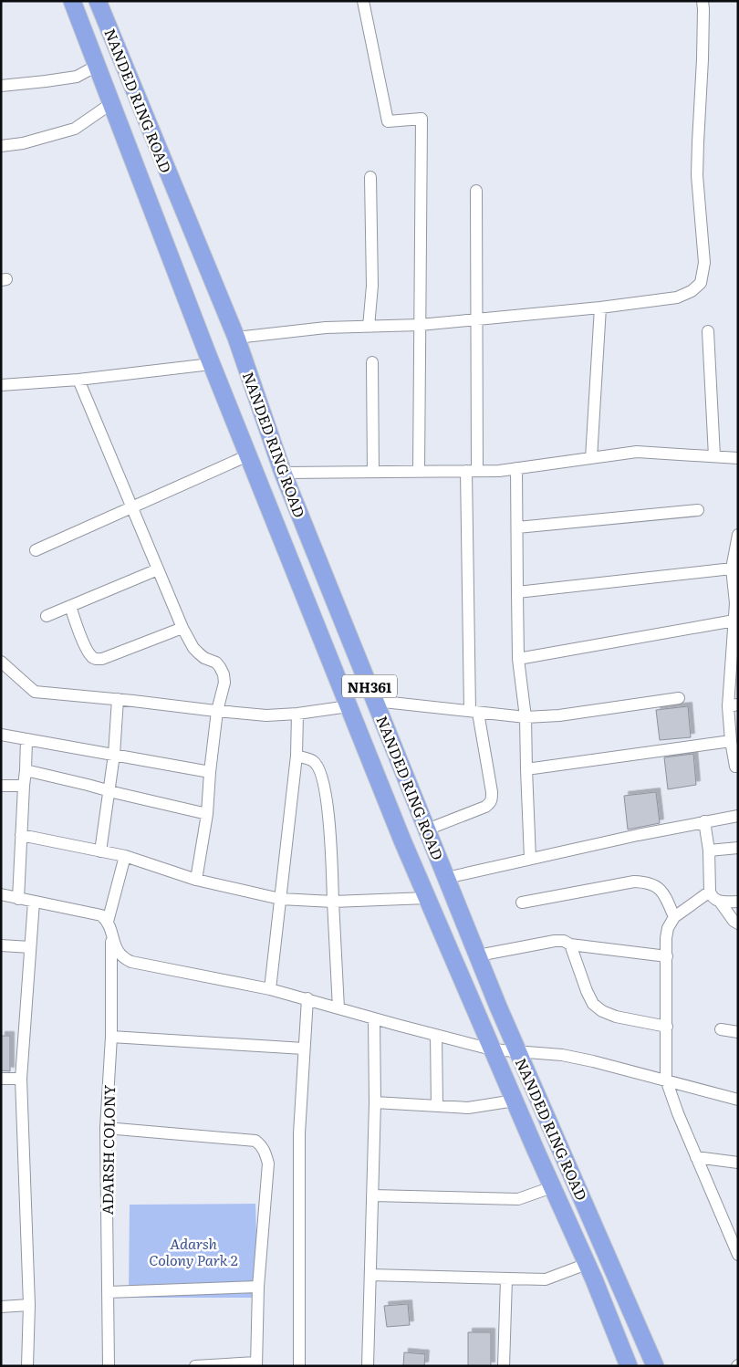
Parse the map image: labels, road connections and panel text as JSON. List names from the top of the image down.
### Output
{
  "streets": {
    "highway": ["NANDED RING ROAD", "NH361"],
    "street": ["ADARSH COLONY"]
  },
  "parks": ["Adarsh Colony Park 2"]
}
